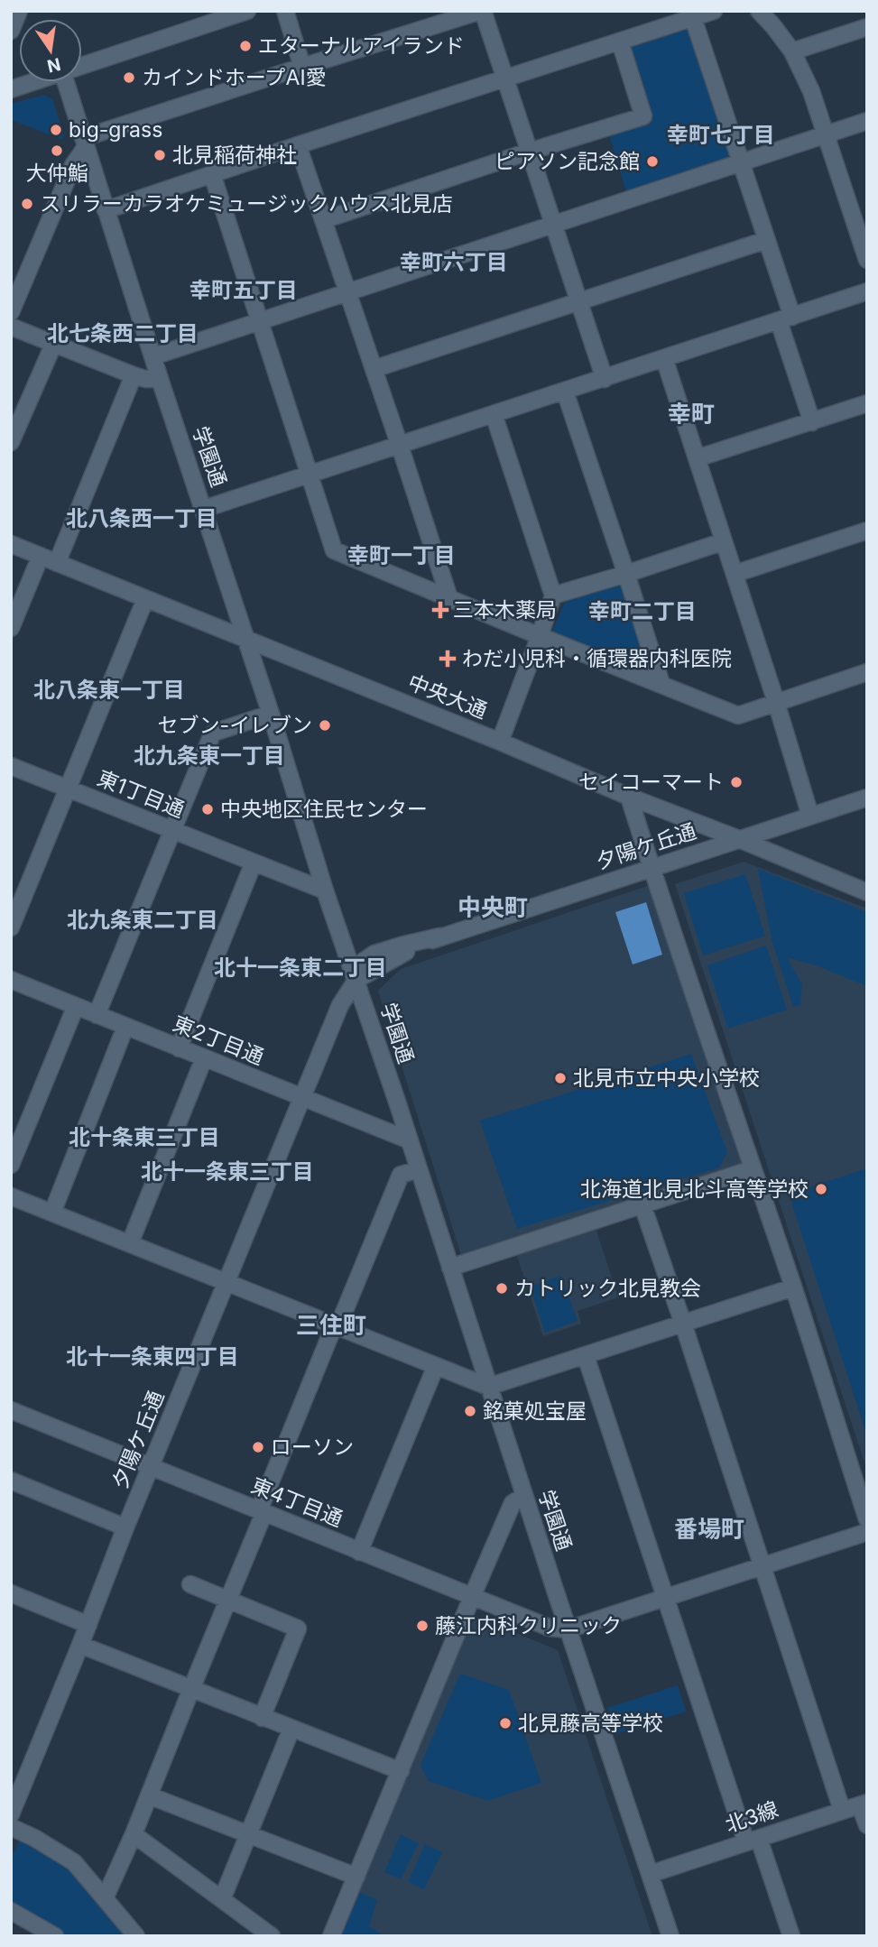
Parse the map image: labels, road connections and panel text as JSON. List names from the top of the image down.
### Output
{
  "streets": {
    "street": [
      "学園通",
      "中央大通",
      "東1丁目通",
      "夕陽ケ丘通",
      "東2丁目通",
      "東4丁目通",
      "北3線"
    ]
  },
  "crossings": [
    ["学園通", "中央大通"],
    ["学園通", "東1丁目通"],
    ["学園通", "夕陽ケ丘通"],
    ["学園通", "東2丁目通"],
    ["学園通", "東4丁目通"],
    ["学園通", "北3線"],
    ["中央大通", "夕陽ケ丘通"],
    ["夕陽ケ丘通", "東2丁目通"],
    ["夕陽ケ丘通", "東4丁目通"]
  ],
  "districts": [
    "幸町七丁目",
    "幸町六丁目",
    "幸町五丁目",
    "北七条西二丁目",
    "幸町",
    "北八条西一丁目",
    "幸町一丁目",
    "幸町二丁目",
    "北八条東一丁目",
    "北九条東一丁目",
    "中央町",
    "北九条東二丁目",
    "北十一条東二丁目",
    "北十条東三丁目",
    "北十一条東三丁目",
    "三住町",
    "北十一条東四丁目",
    "番場町"
  ],
  "places": {
    "other": [
      "エターナルアイランド",
      "カインドホープAI愛",
      "big-grass",
      "大仲鮨",
      "北見稲荷神社",
      "ピアソン記念館",
      "スリラーカラオケミュージックハウス北見店",
      "セブン-イレブン",
      "セイコーマート",
      "中央地区住民センター",
      "北見市立中央小学校",
      "北海道北見北斗高等学校",
      "カトリック北見教会",
      "銘菓処宝屋",
      "ローソン",
      "藤江内科クリニック",
      "北見藤高等学校"
    ],
    "health": ["三本木薬局", "わだ小児科・循環器内科医院"]
  },
  "north": "bottom"
}
